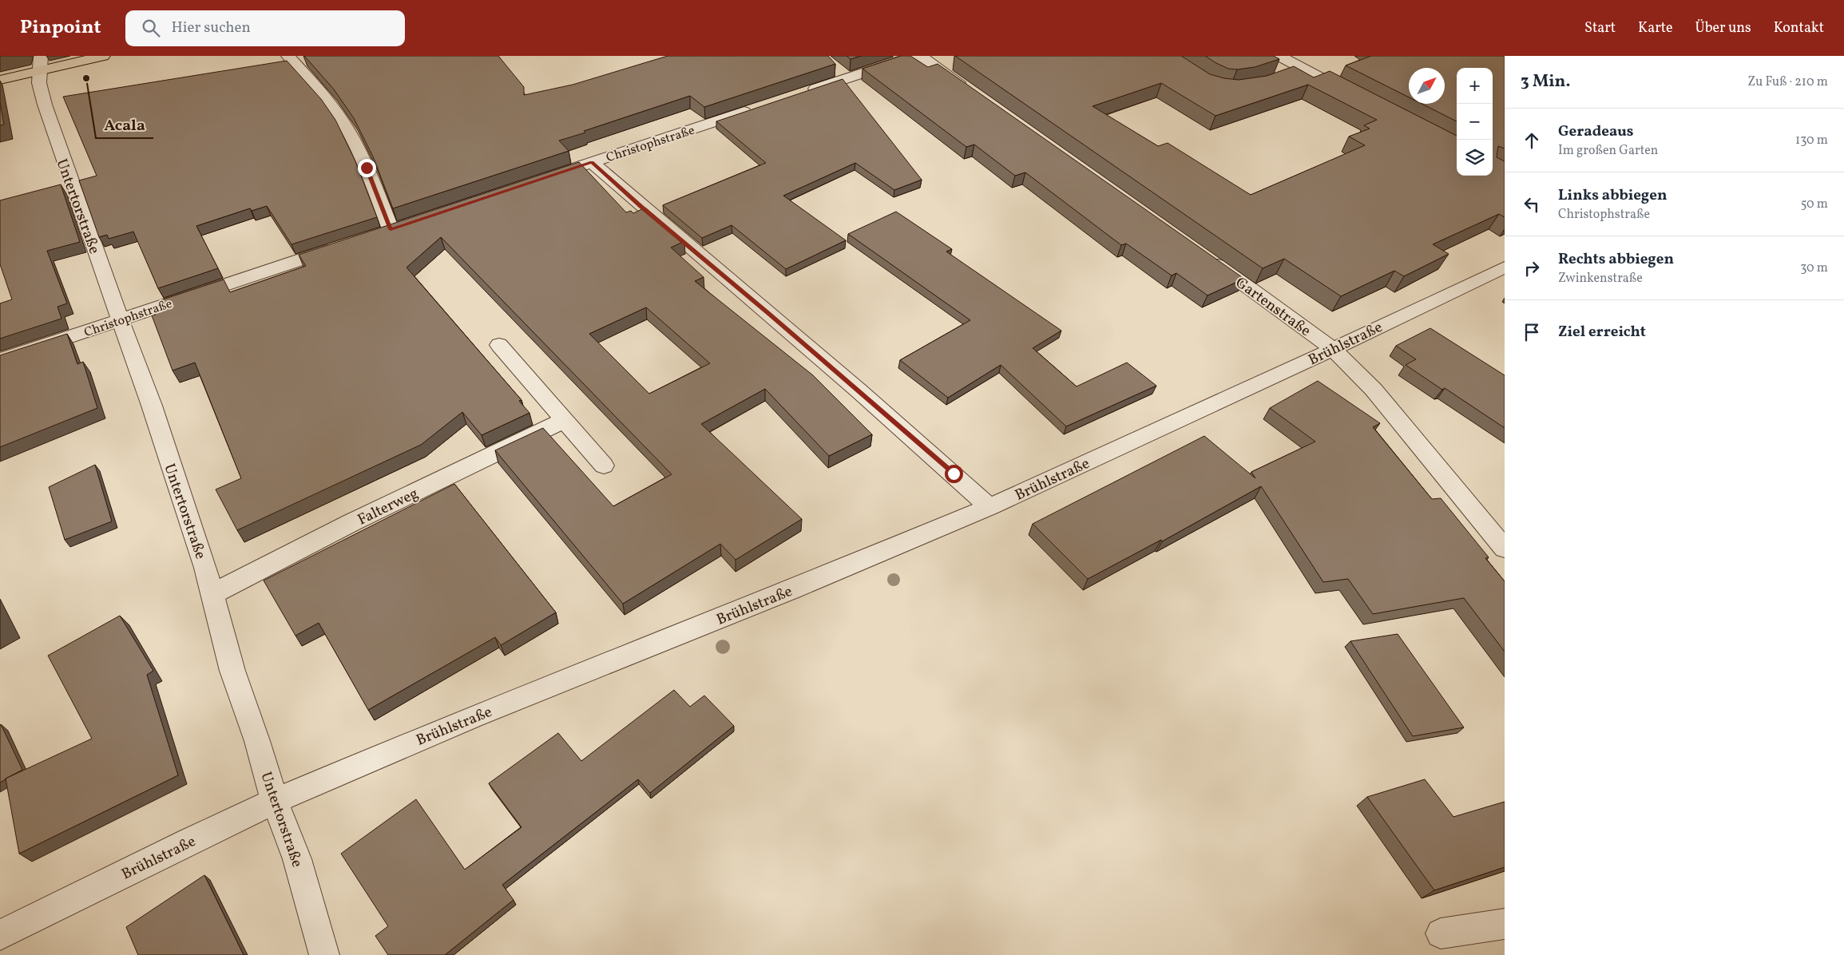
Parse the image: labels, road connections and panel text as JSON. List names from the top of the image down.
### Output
{
  "streets": {
    "street": [
      "Christophstraße",
      "Untertorstraße",
      "Gartenstraße",
      "Brühlstraße",
      "Falterweg"
    ]
  },
  "crossings": [
    ["Christophstraße", "Untertorstraße"],
    ["Untertorstraße", "Brühlstraße"],
    ["Untertorstraße", "Falterweg"],
    ["Gartenstraße", "Brühlstraße"]
  ],
  "places": ["Acala"],
  "north": "top right",
  "page": {
    "header": "Pinpoint",
    "search": "Hier suchen",
    "nav": [
      "Start",
      "Karte",
      "Über uns",
      "Kontakt"
    ],
    "heading": ["3 Min.", "Zu Fuß · 210 m"],
    "map_buttons": ["+", "−"],
    "list": [
      ["Geradeaus", "Im großen Garten", "130 m"],
      ["Links abbiegen", "Christophstraße", "50 m"],
      ["Rechts abbiegen", "Zwinkenstraße", "30 m"],
      "Ziel erreicht"
    ]
  }
}
